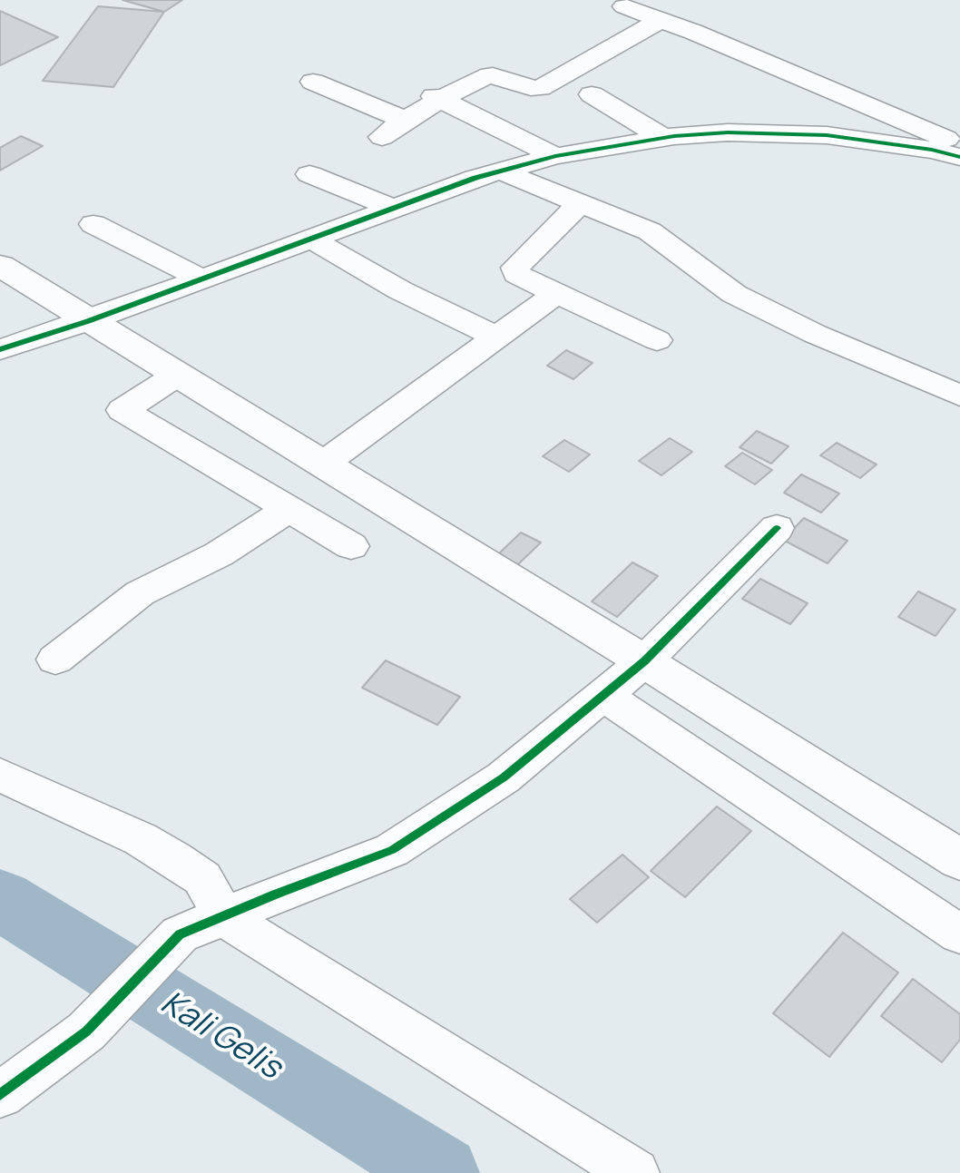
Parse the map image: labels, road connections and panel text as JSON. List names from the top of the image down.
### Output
{
  "water": ["Kali Gelis"]
}
